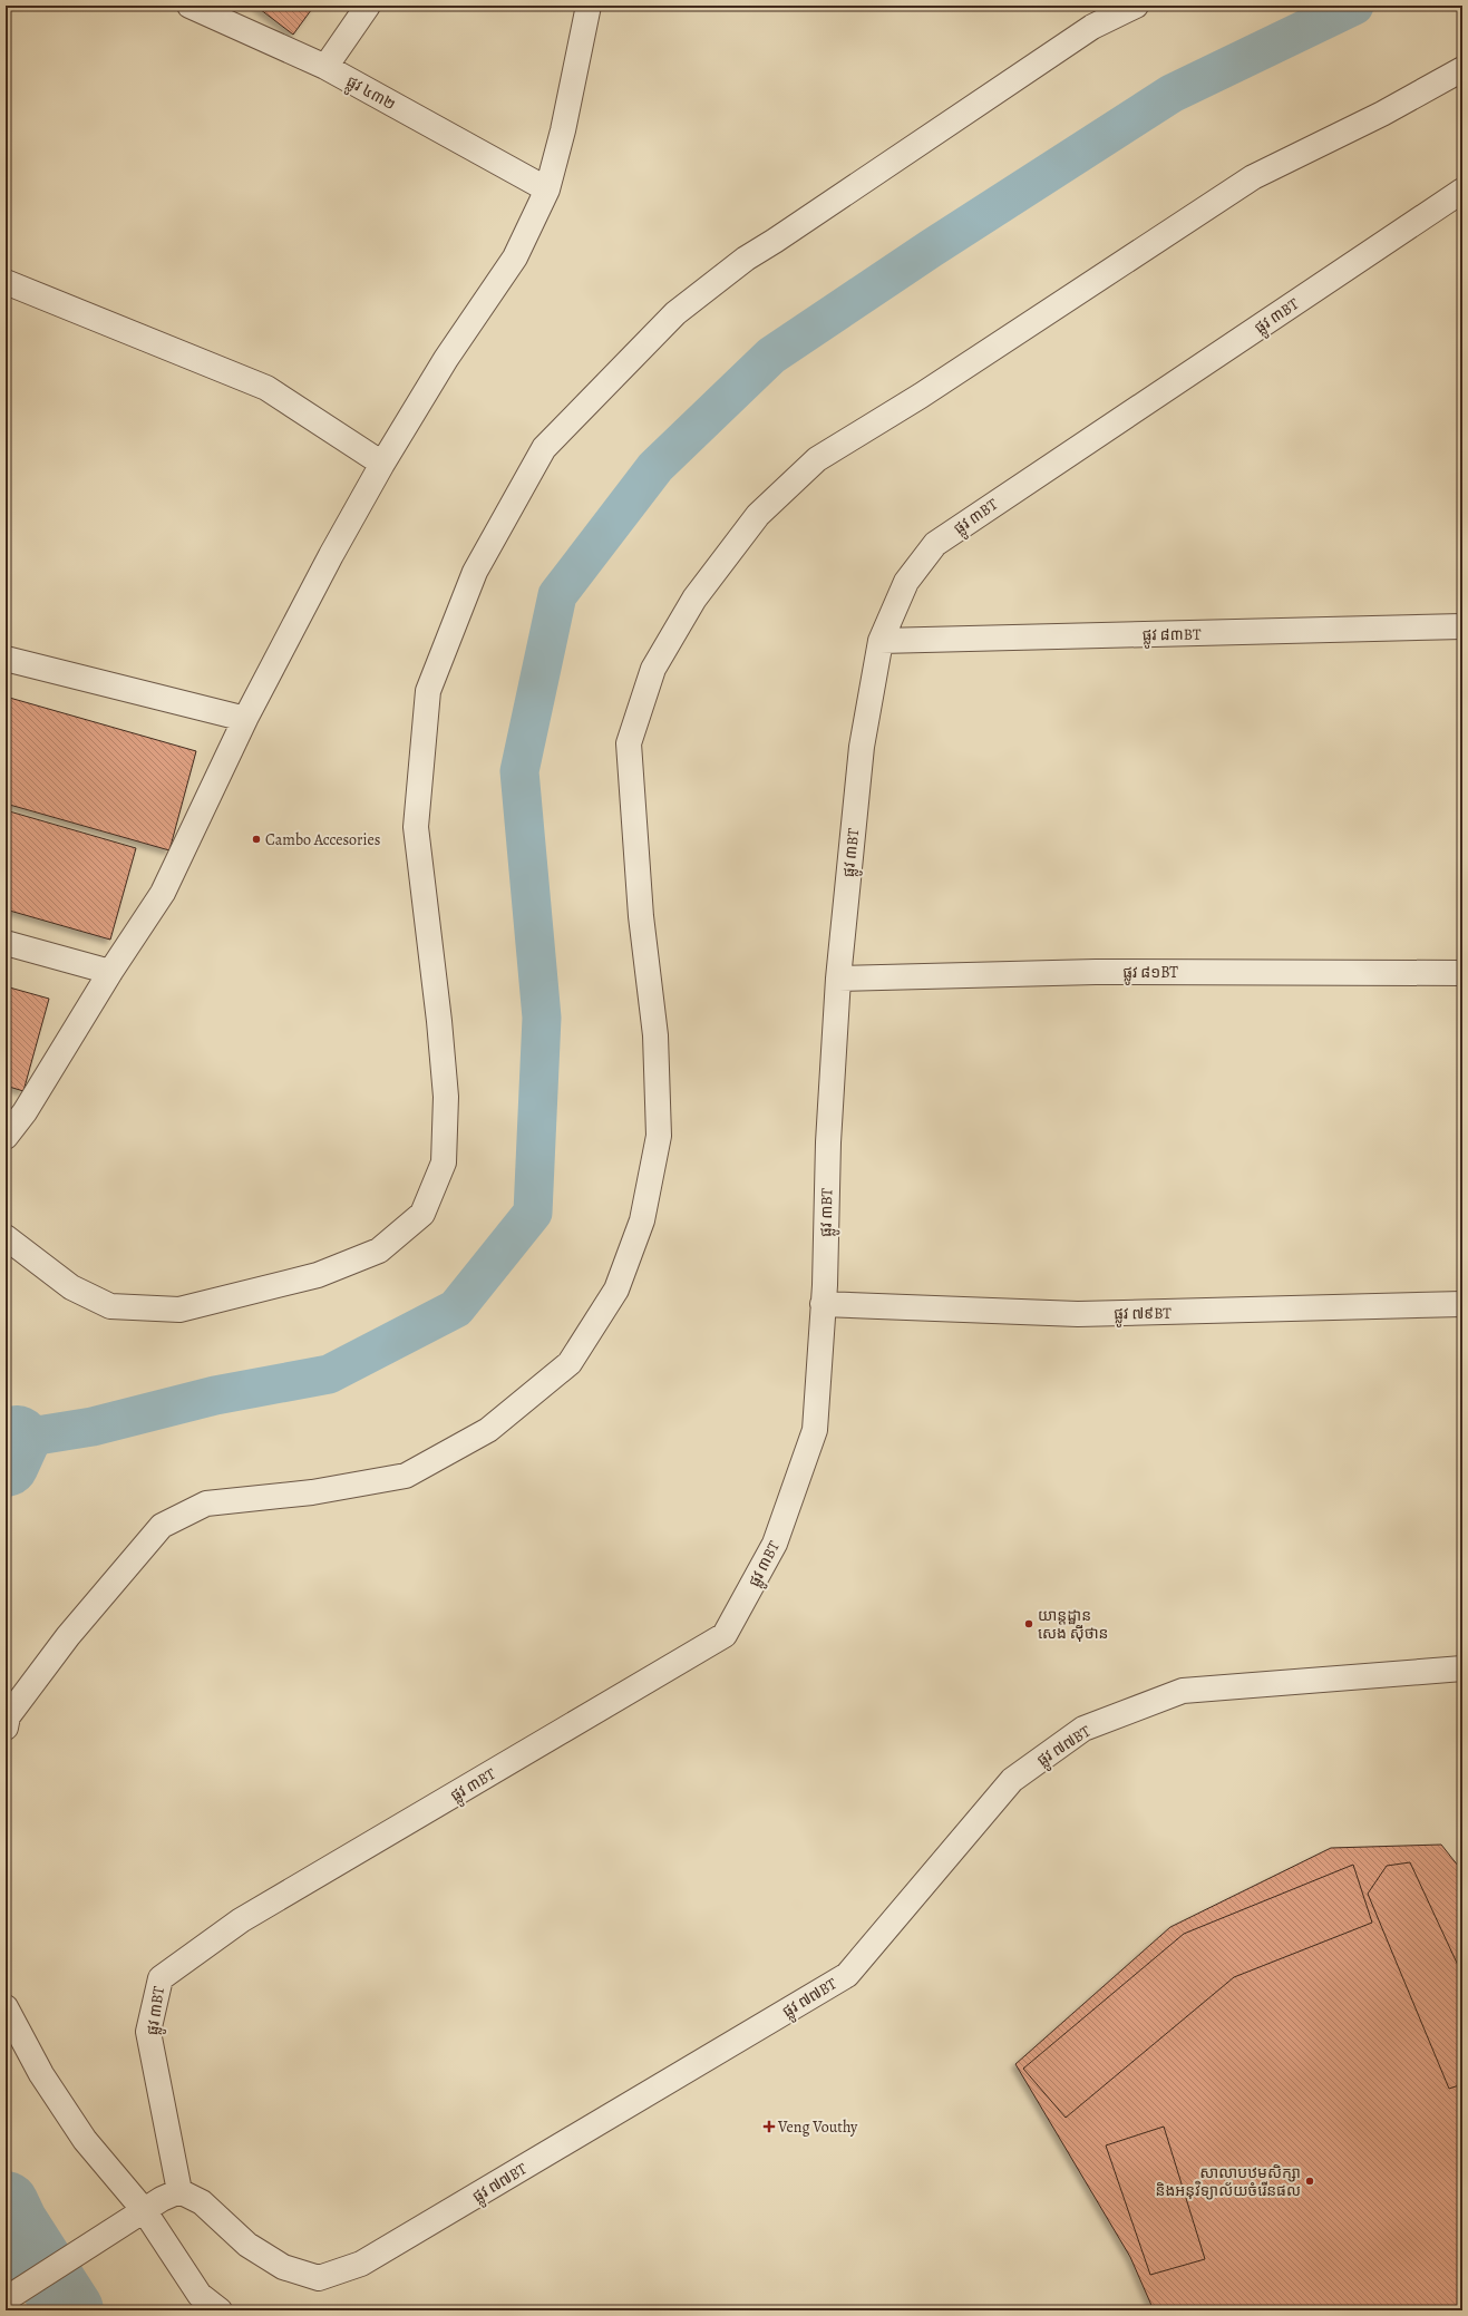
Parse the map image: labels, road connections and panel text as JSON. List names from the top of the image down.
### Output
{
  "streets": {
    "street": [
      "ផ្លូវ ៤៣២",
      "ផ្លូវ ៣BT",
      "ផ្លូវ ៨៣BT",
      "ផ្លូវ ៨១BT",
      "ផ្លូវ ៧៩BT",
      "ផ្លូវ ៧៧BT"
    ]
  },
  "crossings": [
    ["ផ្លូវ ៣BT", "ផ្លូវ ៨៣BT"],
    ["ផ្លូវ ៣BT", "ផ្លូវ ៨១BT"],
    ["ផ្លូវ ៣BT", "ផ្លូវ ៧៩BT"],
    ["ផ្លូវ ៣BT", "ផ្លូវ ៧៧BT"]
  ],
  "places": {
    "other": ["Cambo Accesories", "យាន្ដដ្ឋាន សេង ស៊ីថាន", "សាលាបឋមសិក្សា និងអនុវិទ្យាល័យចំរើនផល"],
    "health": ["Veng Vouthy"]
  }
}
